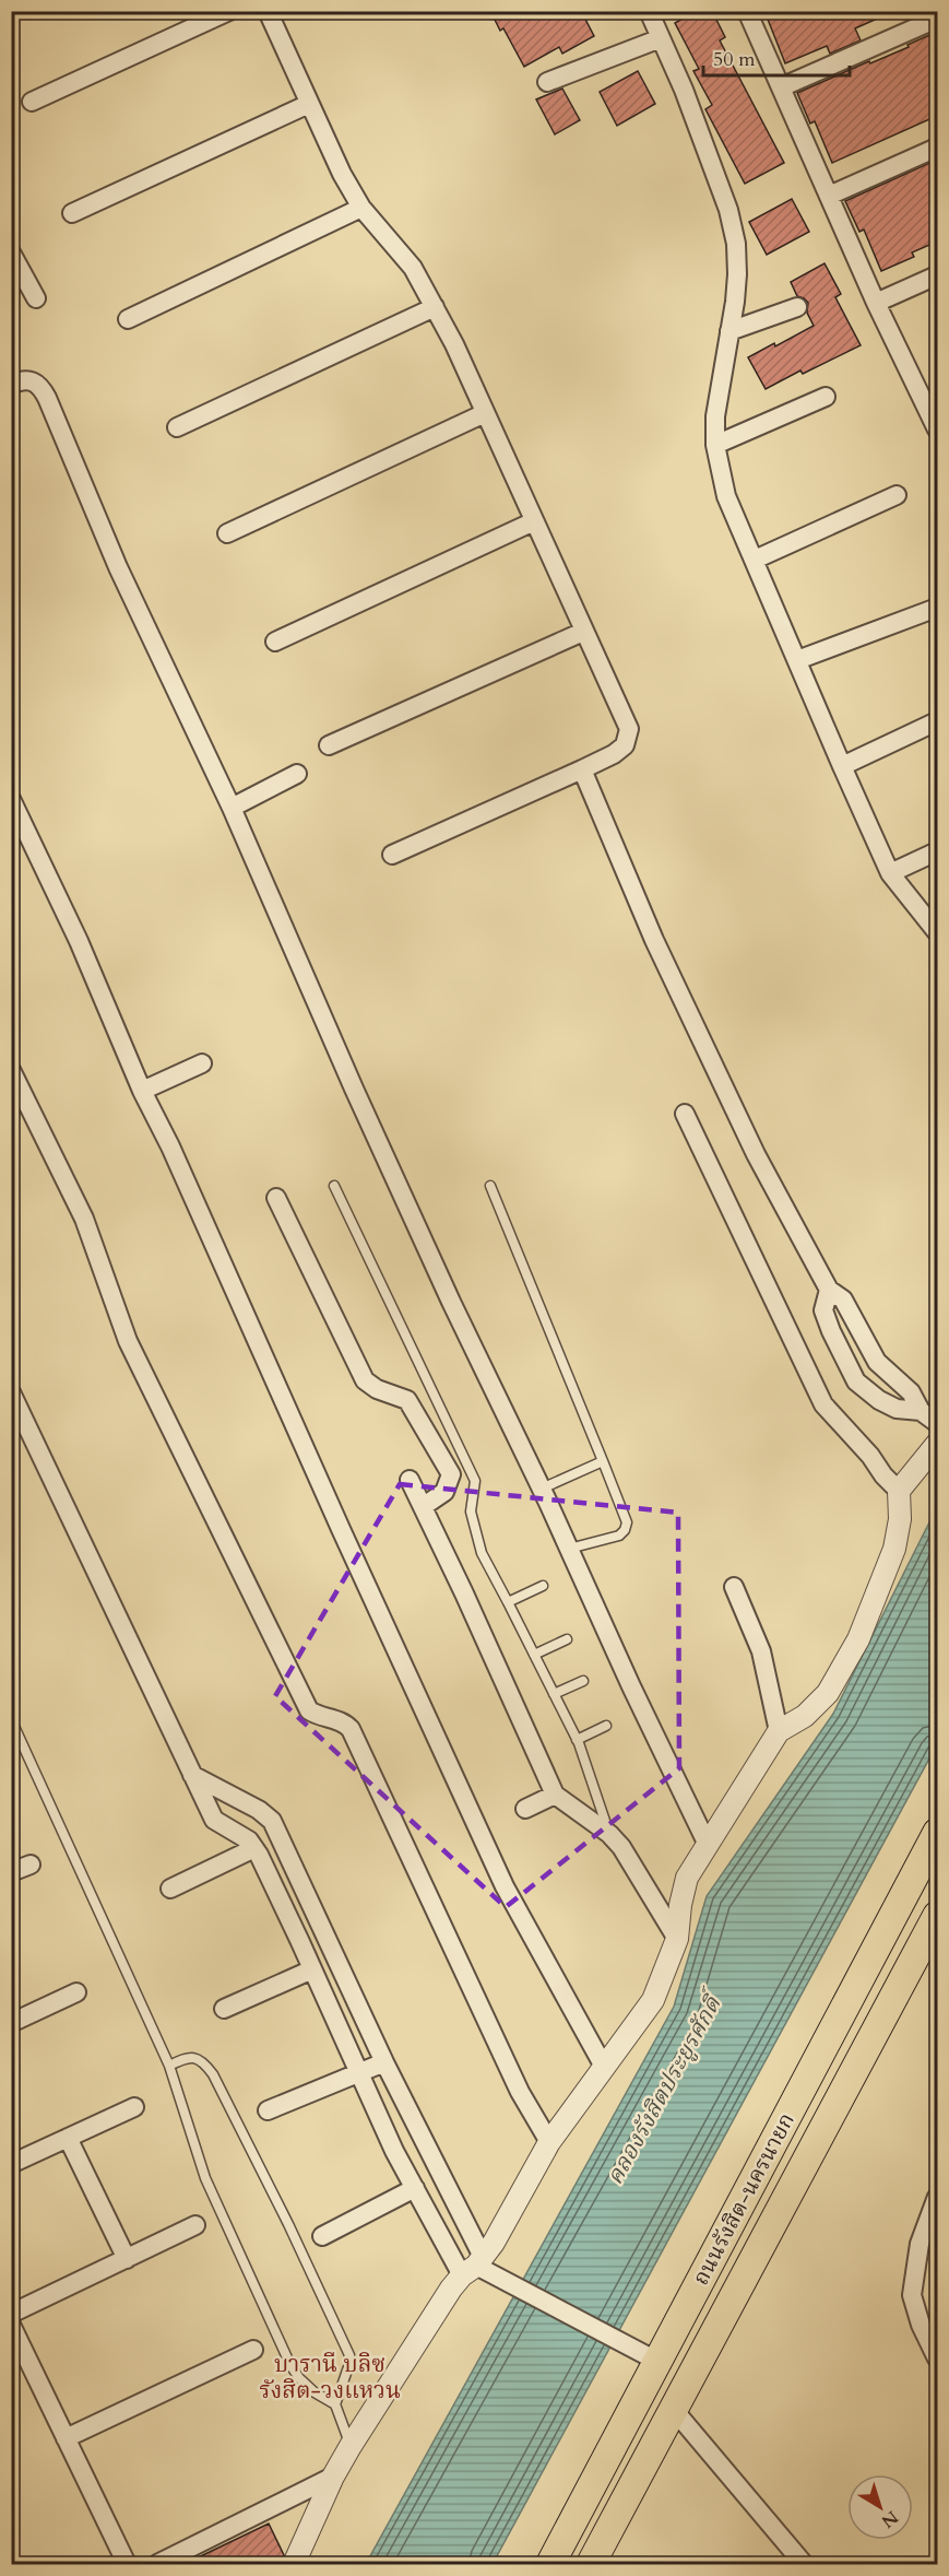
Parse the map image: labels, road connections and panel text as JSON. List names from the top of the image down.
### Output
{
  "streets": {
    "main road": ["ถนนรังสิต-นครนายก"]
  },
  "districts": ["บารานี บลิซ รังสิต-วงแหวน"],
  "water": ["คลองรังสิตประยูรศักดิ์"],
  "scale_bar": "50 m",
  "north": "bottom right"
}
